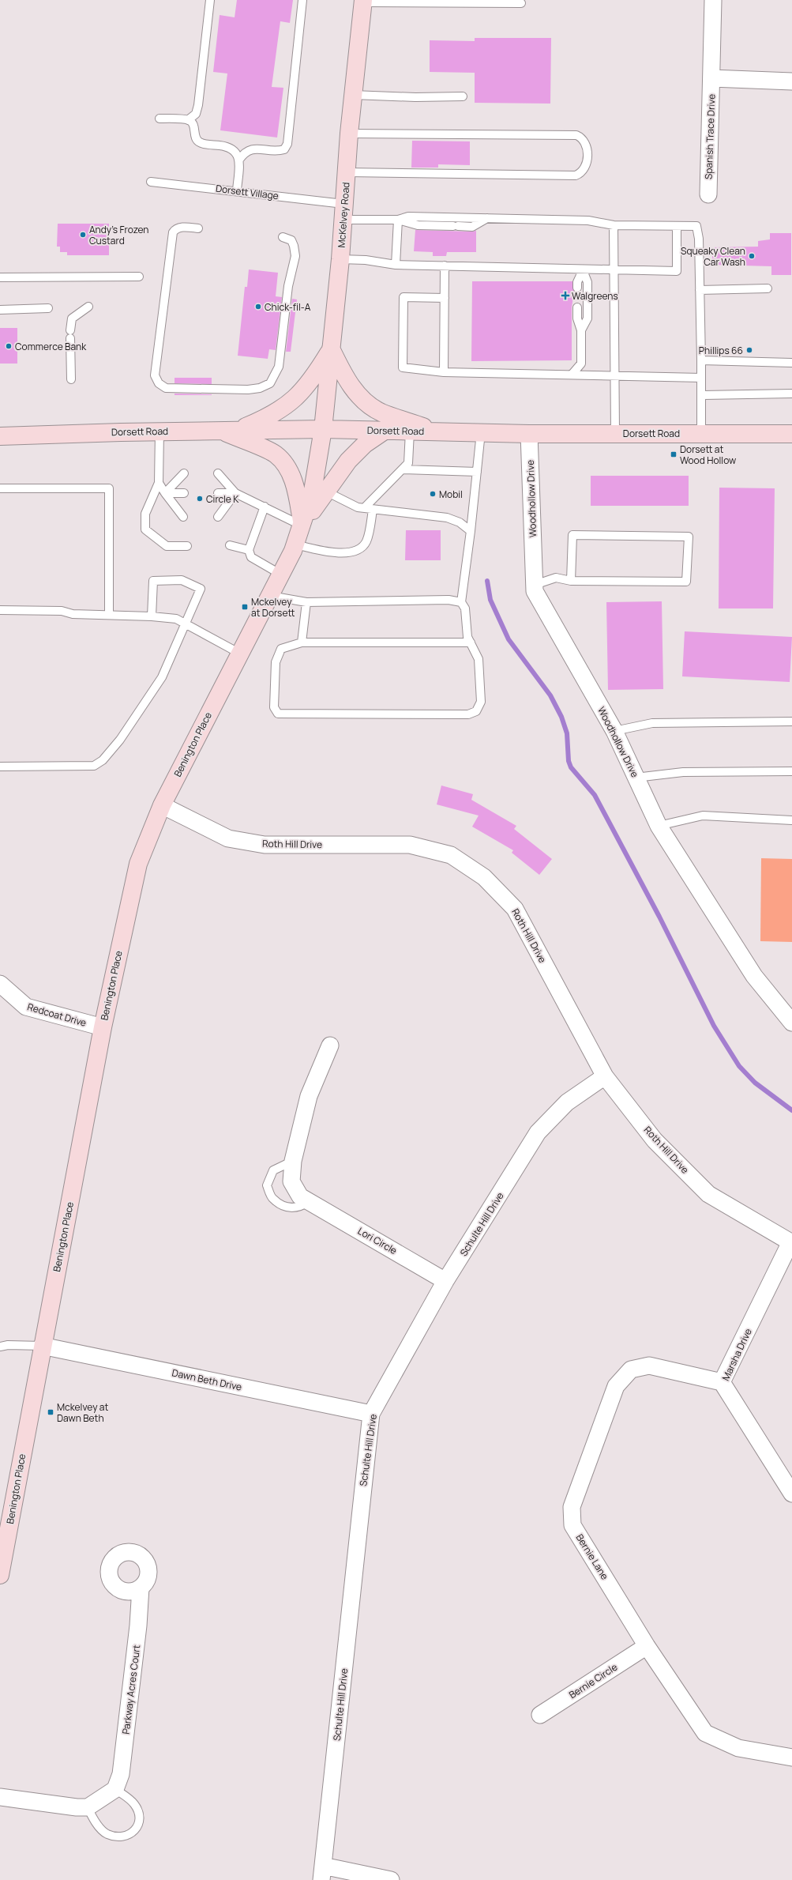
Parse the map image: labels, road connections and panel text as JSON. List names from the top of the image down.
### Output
{
  "streets": {
    "main road": ["McKelvey Road", "Dorsett Road", "Benington Place"],
    "street": [
      "Spanish Trace Drive",
      "Woodhollow Drive",
      "Roth Hill Drive",
      "Redcoat Drive",
      "Schulte Hill Drive",
      "Lori Circle",
      "Marsha Drive",
      "Dawn Beth Drive",
      "Bernie Lane",
      "Bernie Circle",
      "Parkway Acres Court"
    ],
    "lane": ["Dorsett Village"]
  },
  "crossings": [
    ["Dorsett Village", "McKelvey Road"],
    ["McKelvey Road", "Dorsett Road"],
    ["McKelvey Road", "Benington Place"],
    ["Dorsett Road", "Woodhollow Drive"],
    ["Dorsett Road", "Benington Place"],
    ["Benington Place", "Roth Hill Drive"],
    ["Benington Place", "Redcoat Drive"],
    ["Benington Place", "Dawn Beth Drive"],
    ["Roth Hill Drive", "Schulte Hill Drive"],
    ["Roth Hill Drive", "Marsha Drive"],
    ["Schulte Hill Drive", "Lori Circle"],
    ["Schulte Hill Drive", "Dawn Beth Drive"],
    ["Marsha Drive", "Bernie Lane"],
    ["Bernie Lane", "Bernie Circle"]
  ],
  "places": {
    "other": [
      "Andy's Frozen Custard",
      "Squeaky Clean Car Wash",
      "Chick-fil-A",
      "Commerce Bank",
      "Phillips 66",
      "Mobil",
      "Circle K"
    ],
    "health": ["Walgreens"],
    "transit": ["Dorsett at Wood Hollow", "Mckelvey at Dorsett", "Mckelvey at Dawn Beth"]
  }
}
